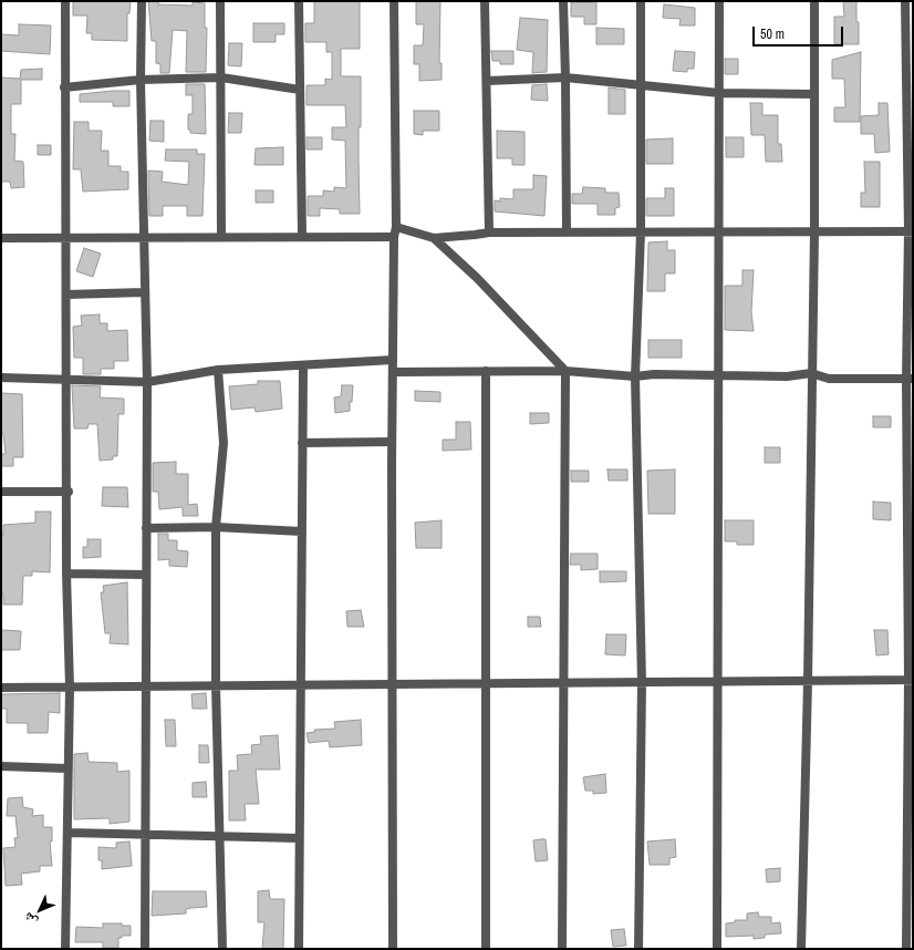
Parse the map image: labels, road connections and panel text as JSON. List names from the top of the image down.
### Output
{
  "scale_bar": "50 m",
  "north": "bottom left"
}
